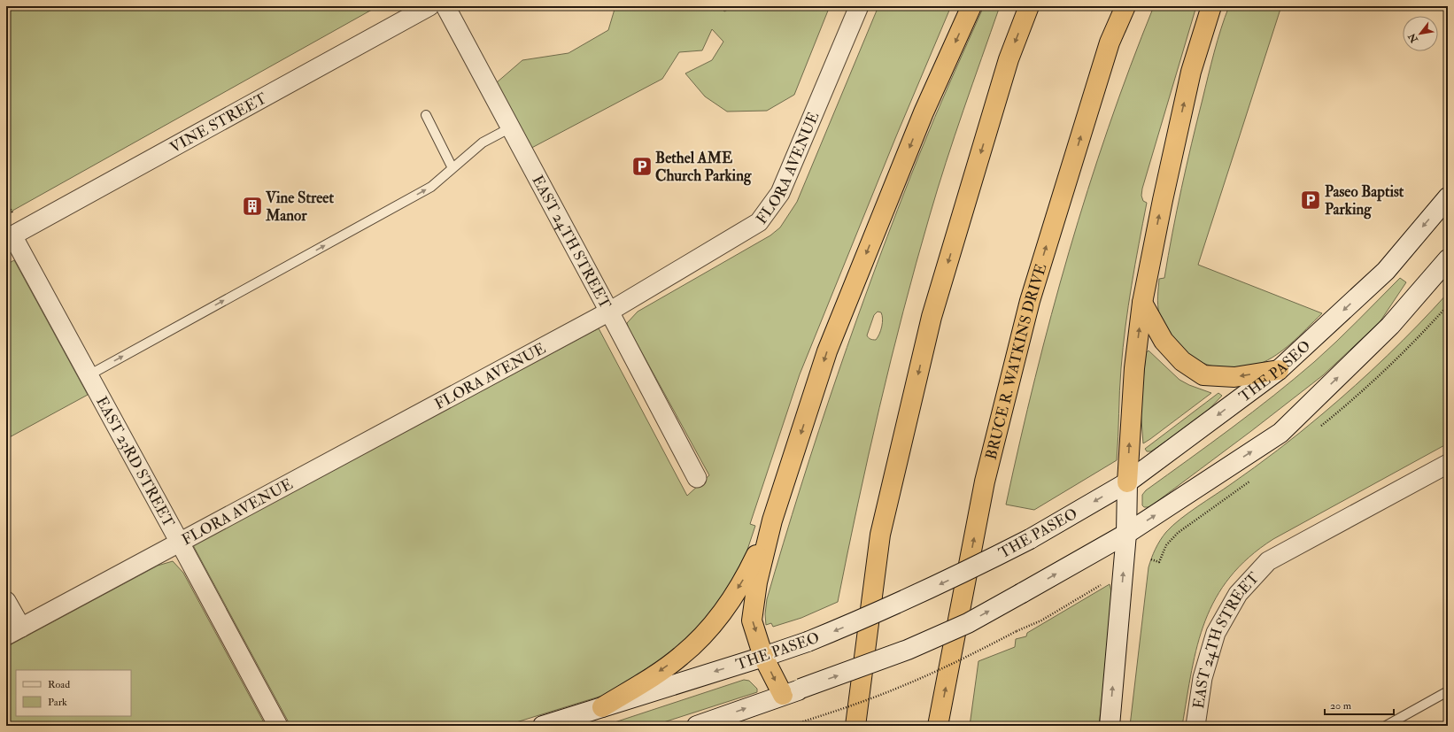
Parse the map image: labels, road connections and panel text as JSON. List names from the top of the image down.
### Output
{
  "streets": {
    "highway": ["BRUCE R. WATKINS DRIVE"],
    "main road": ["THE PASEO"],
    "street": [
      "VINE STREET",
      "FLORA AVENUE",
      "EAST 24TH STREET",
      "EAST 23RD STREET"
    ]
  },
  "crossings": [
    ["VINE STREET", "EAST 23RD STREET"],
    ["FLORA AVENUE", "EAST 24TH STREET"],
    ["FLORA AVENUE", "EAST 23RD STREET"]
  ],
  "places": {
    "parking": ["Bethel AME Church Parking", "Paseo Baptist Parking"],
    "building": ["Vine Street Manor"]
  },
  "legend": ["Road", "Park"],
  "scale_bar": "20 m",
  "north": "bottom left"
}
